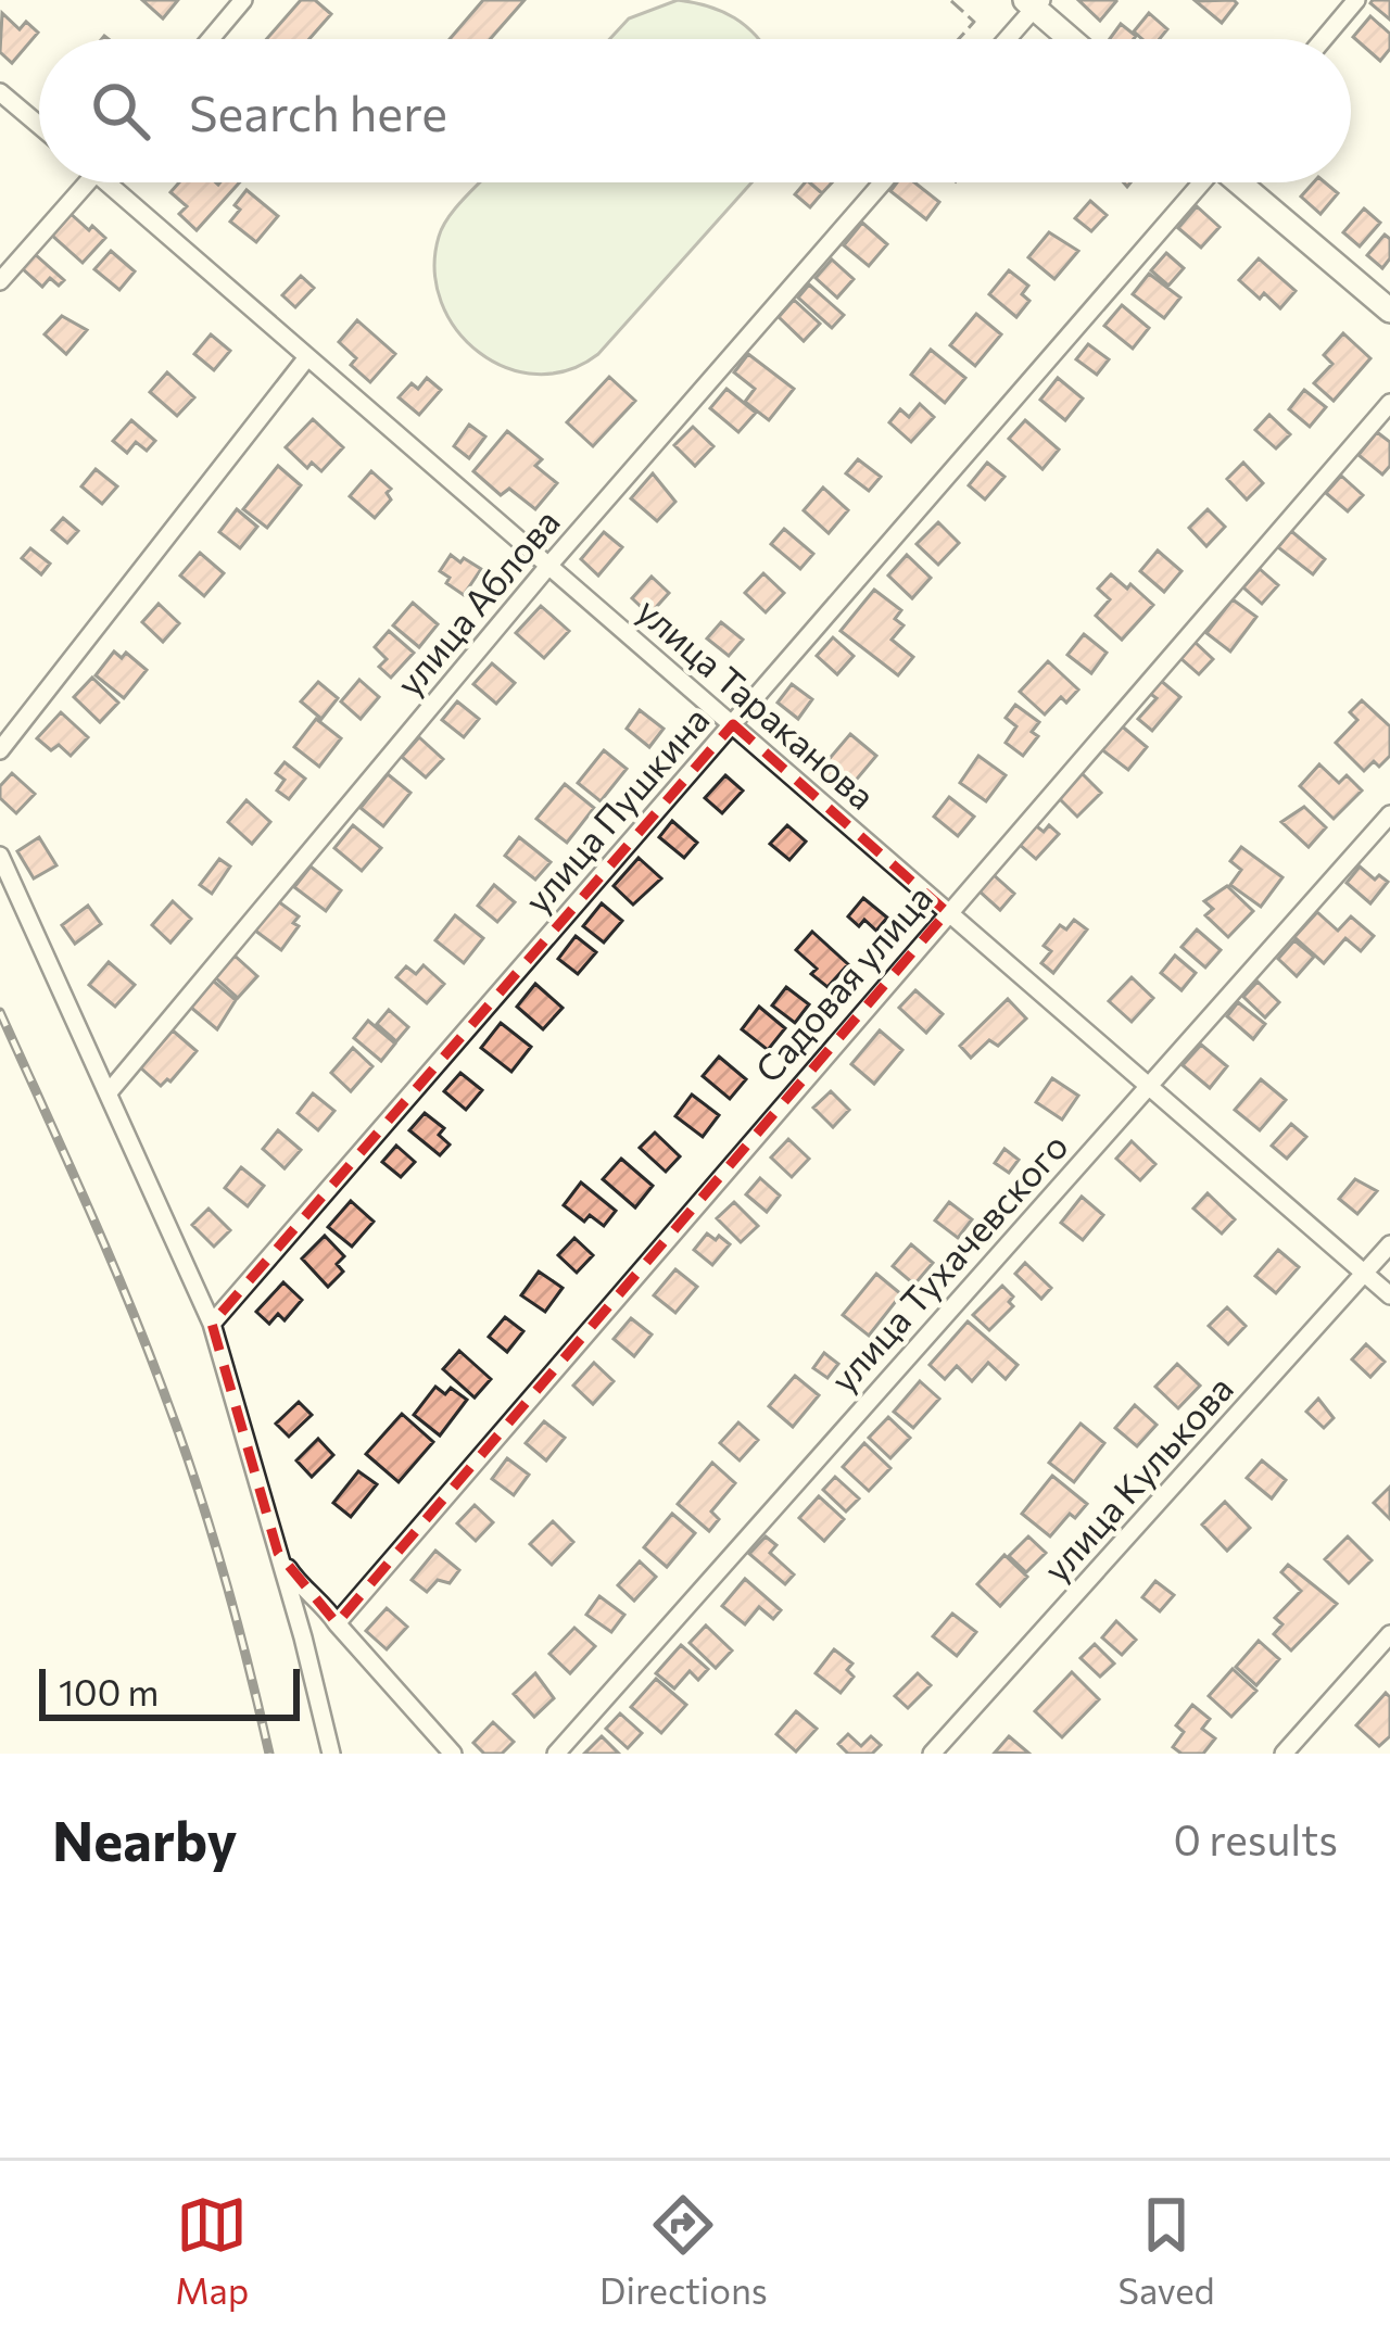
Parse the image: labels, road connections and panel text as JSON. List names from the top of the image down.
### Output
{
  "streets": {
    "street": [
      "улица Аблова",
      "улица Тараканова",
      "улица Пушкина",
      "Садовая улица",
      "улица Тухачевского",
      "улица Кулькова"
    ]
  },
  "crossings": [
    ["улица Аблова", "улица Тараканова"],
    ["улица Тараканова", "улица Пушкина"],
    ["улица Тараканова", "Садовая улица"],
    ["улица Тараканова", "улица Тухачевского"],
    ["улица Тараканова", "улица Кулькова"]
  ],
  "scale_bar": "100 m",
  "page": {
    "search": "Search here",
    "scale": "100 m",
    "heading": ["Nearby", "0 results"],
    "nav": ["Map", "Directions", "Saved"]
  }
}
